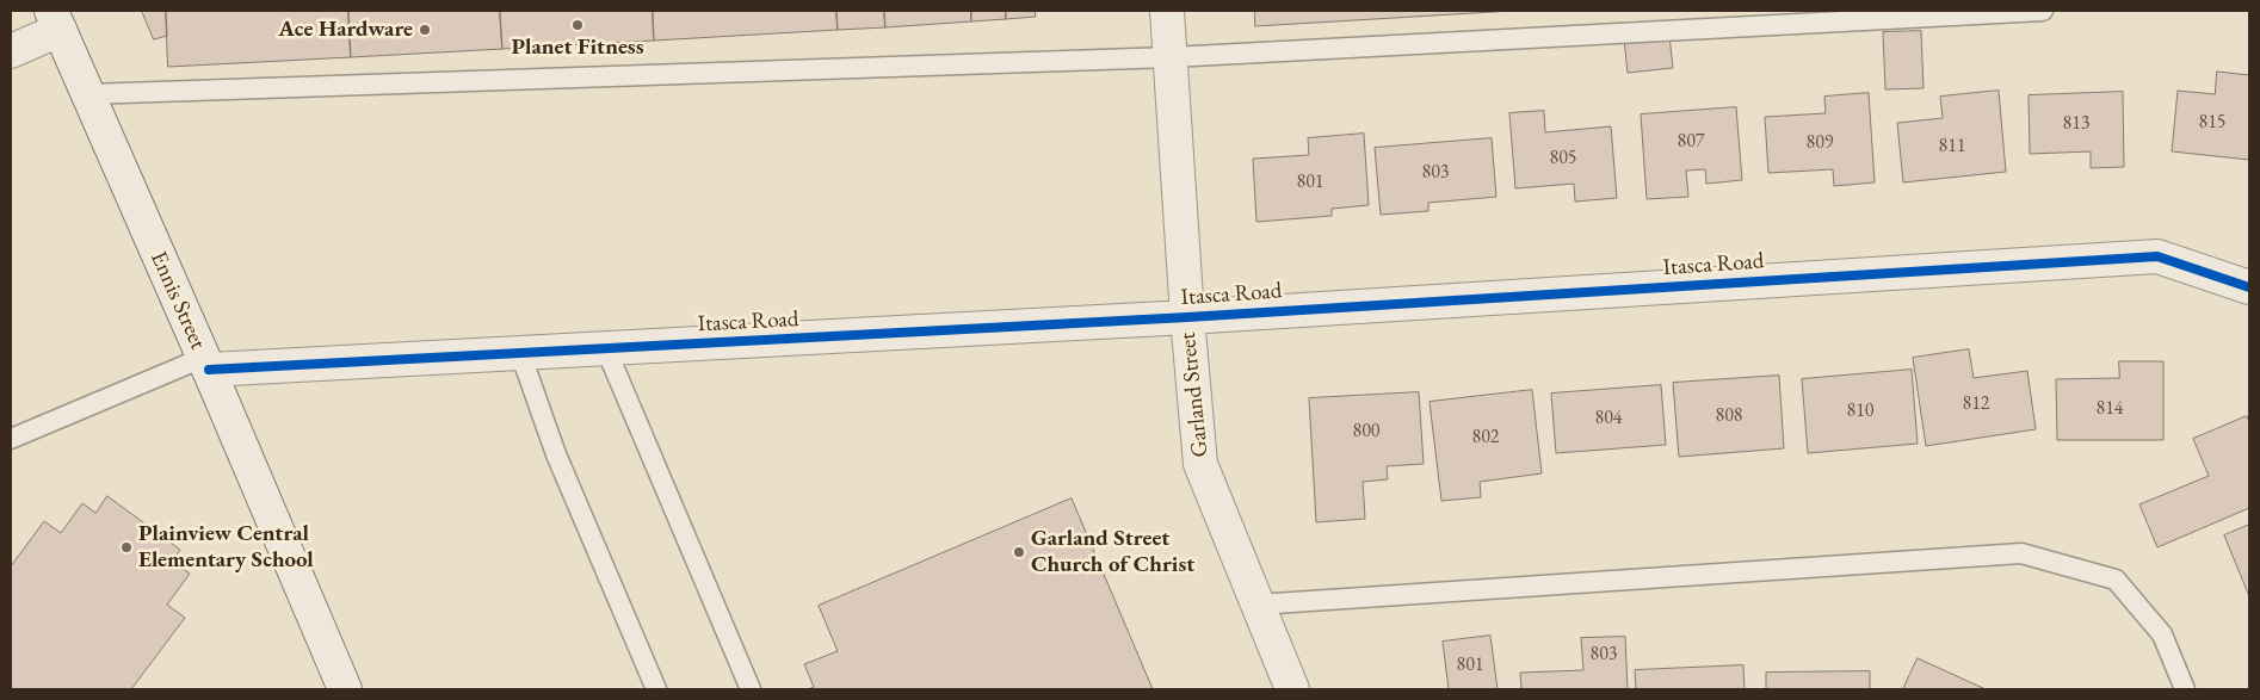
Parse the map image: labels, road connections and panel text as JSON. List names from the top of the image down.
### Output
{
  "streets": {
    "street": ["Itasca Road", "Ennis Street", "Garland Street"]
  },
  "crossings": [
    ["Itasca Road", "Ennis Street"],
    ["Itasca Road", "Garland Street"]
  ],
  "places": [
    "Planet Fitness",
    "Ace Hardware",
    "Plainview Central Elementary School",
    "Garland Street Church of Christ"
  ],
  "house_numbers": [
    "815",
    "813",
    "807",
    "809",
    "811",
    "805",
    "803",
    "801",
    "812",
    "814",
    "810",
    "808",
    "804",
    "800",
    "802",
    "803",
    "801"
  ]
}
